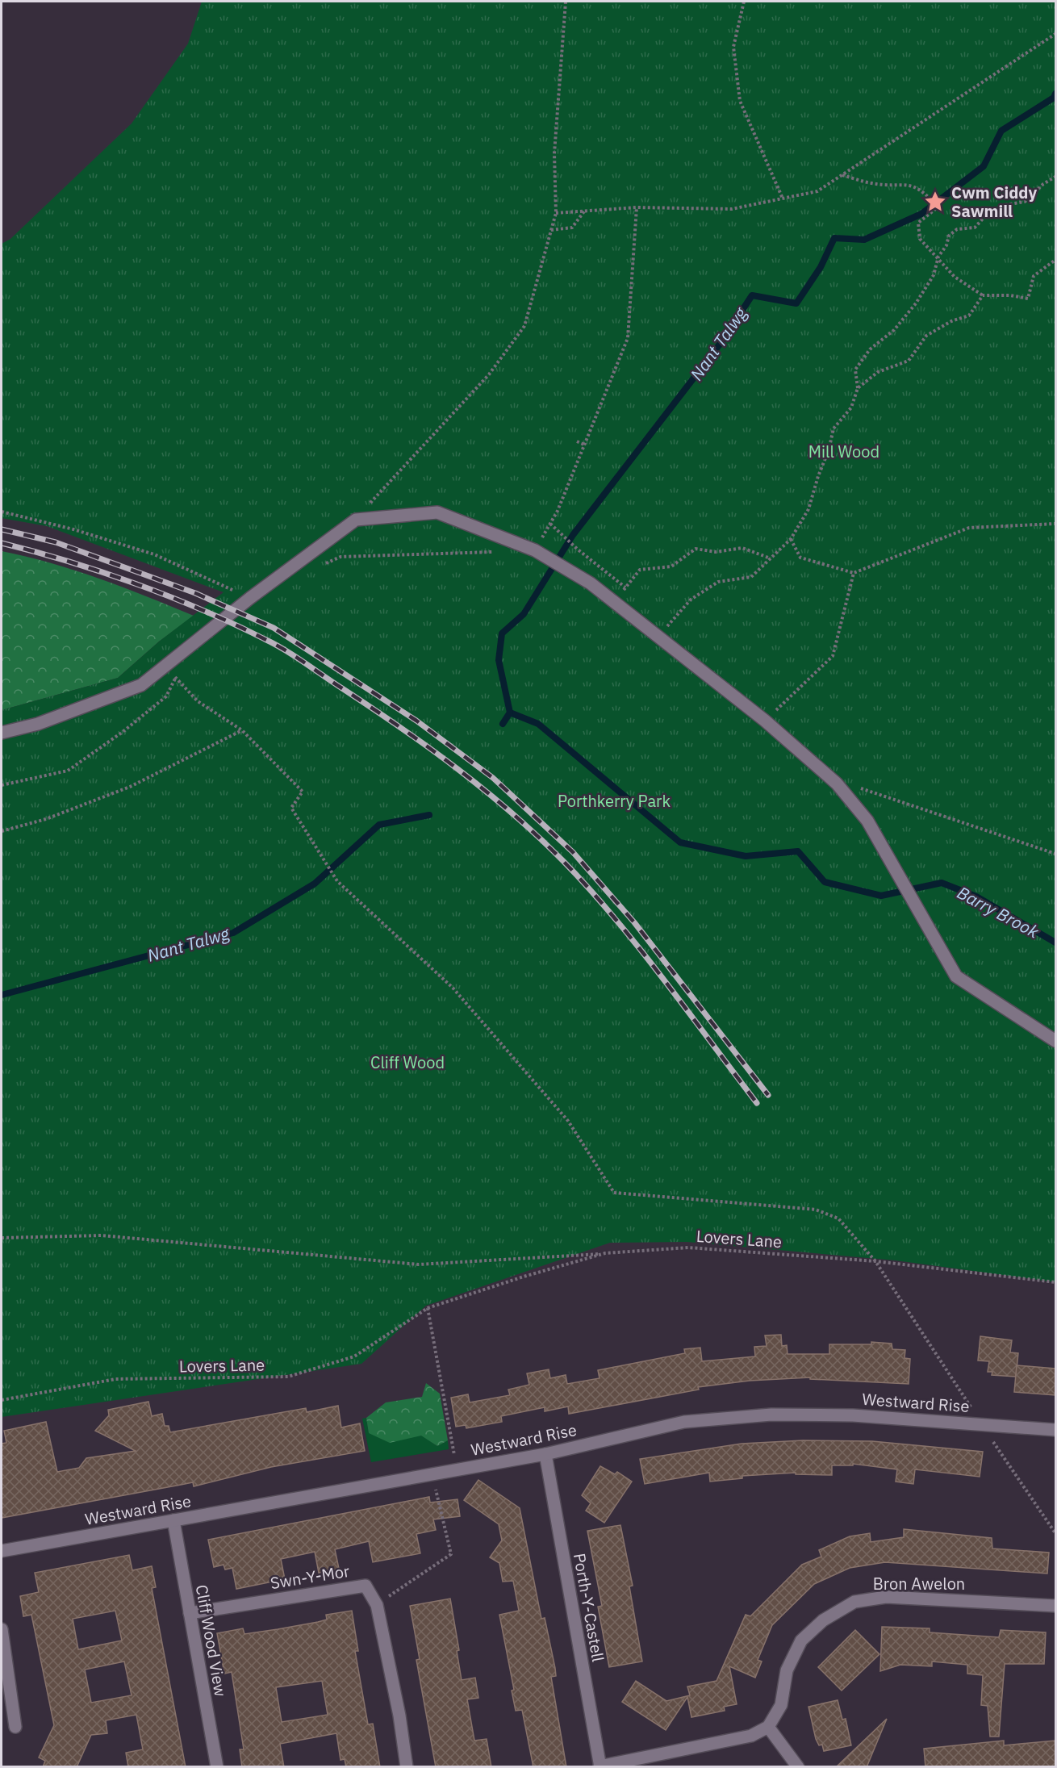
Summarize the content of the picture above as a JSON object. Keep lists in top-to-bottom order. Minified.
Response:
{"streets":{"street":["Westward Rise","Swn-Y-Mor","Bron Awelon","Porth-Y-Castell","Cliff Wood View"],"path":["Lovers Lane"]},"crossings":[["Westward Rise","Porth-Y-Castell"],["Westward Rise","Cliff Wood View"],["Swn-Y-Mor","Cliff Wood View"]],"water":["Nant Talwg","Barry Brook"],"parks":["Mill Wood","Porthkerry Park","Cliff Wood"],"places":{"place":["Cwm Ciddy Sawmill"]}}
